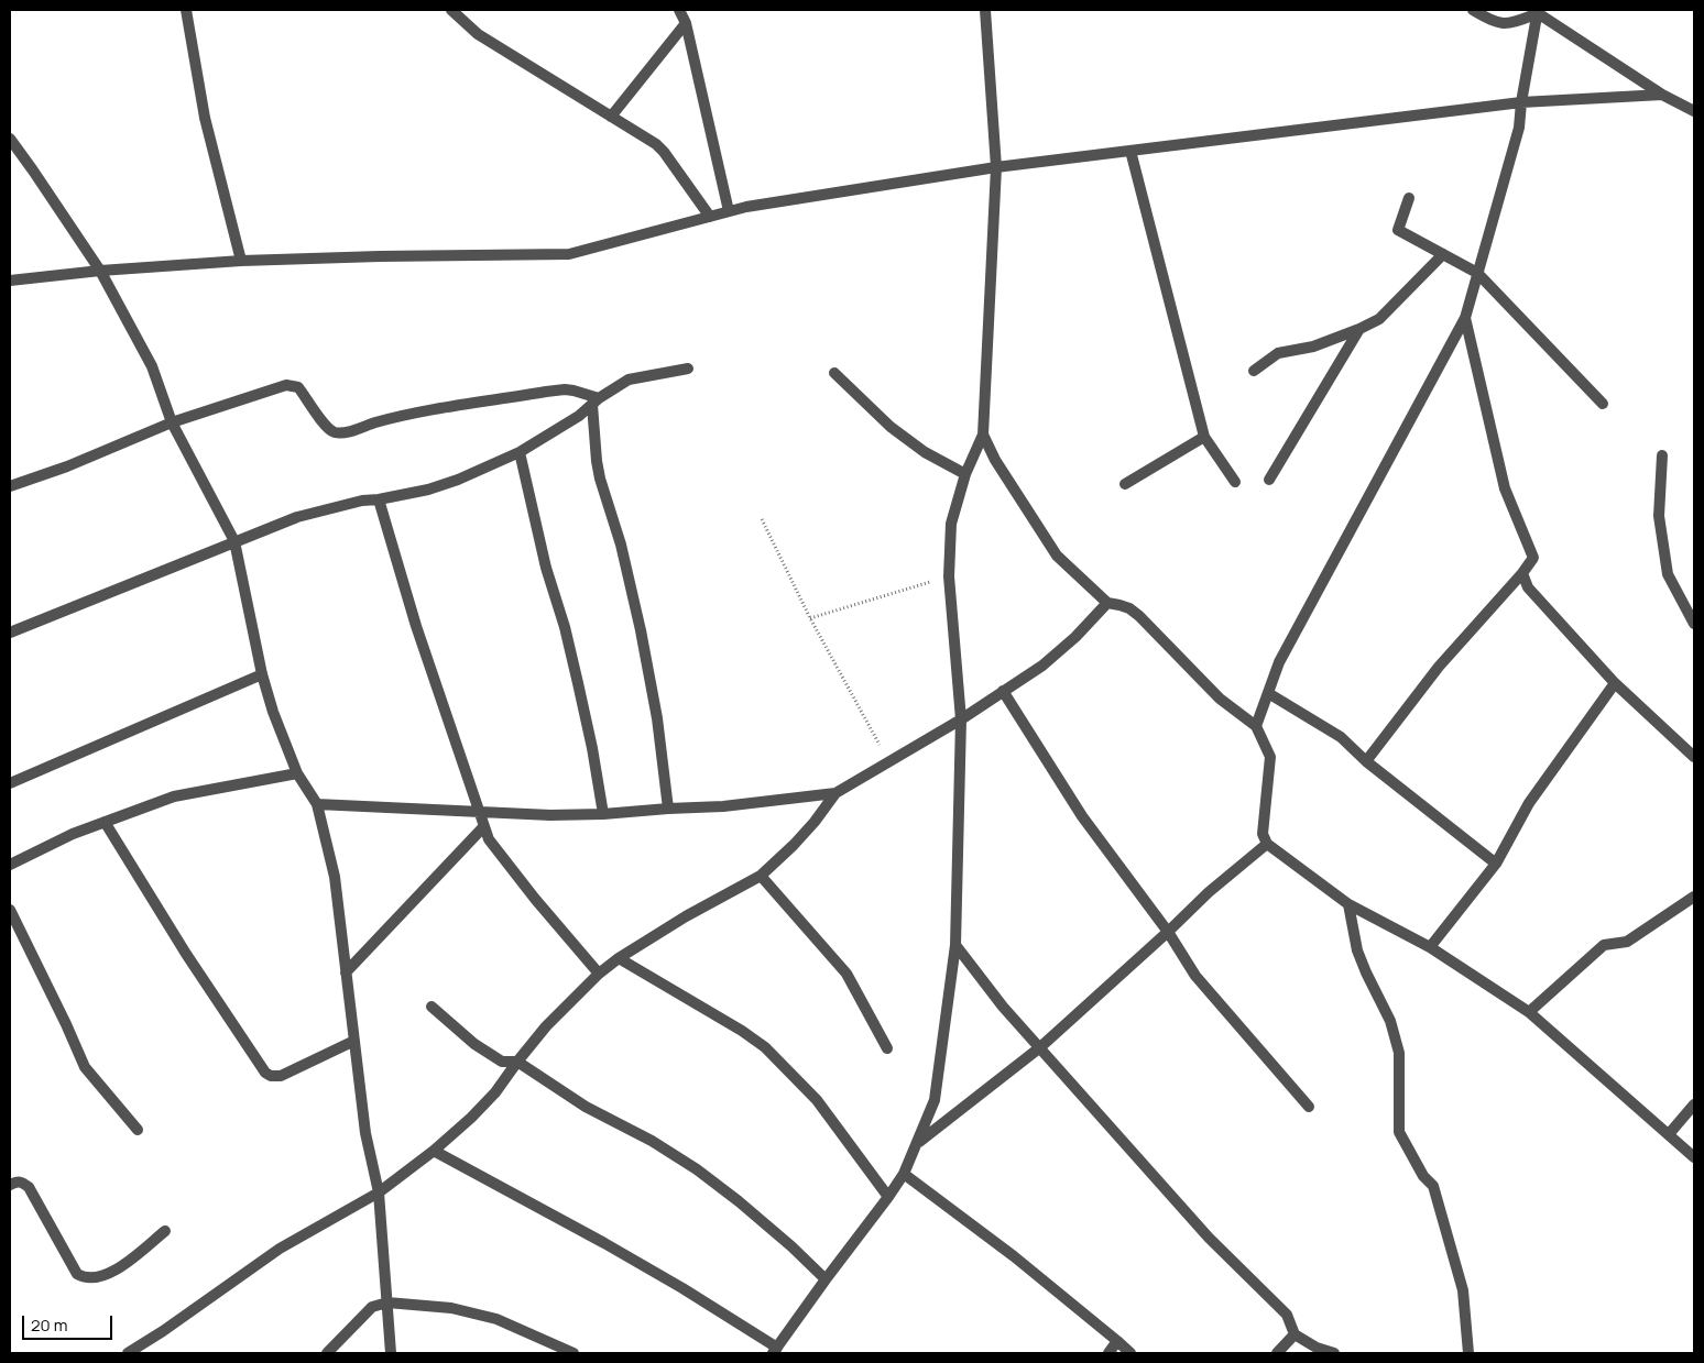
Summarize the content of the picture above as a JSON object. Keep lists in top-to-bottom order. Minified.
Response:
{"scale_bar":"20 m"}
